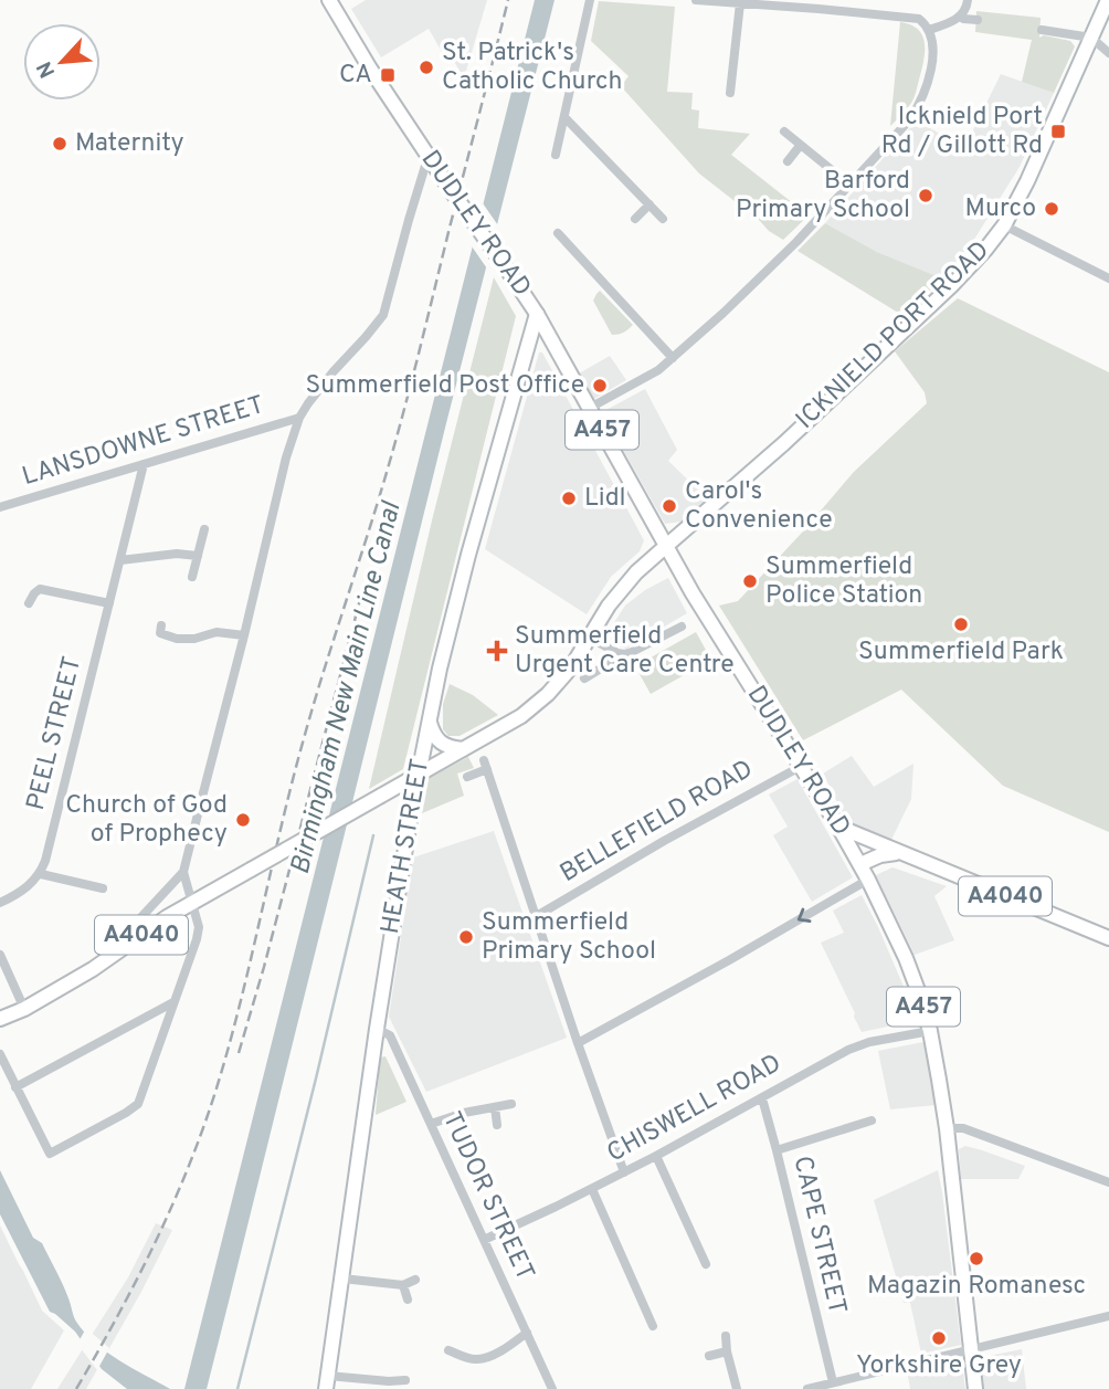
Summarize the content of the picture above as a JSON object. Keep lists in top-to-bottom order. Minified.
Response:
{"streets":{"main road":["DUDLEY ROAD","ICKNIELD PORT ROAD","A457","HEATH STREET","A4040"],"street":["LANSDOWNE STREET","PEEL STREET","BELLEFIELD ROAD","CHISWELL ROAD","TUDOR STREET","CAPE STREET"]},"crossings":[["DUDLEY ROAD","ICKNIELD PORT ROAD"],["DUDLEY ROAD","BELLEFIELD ROAD"],["DUDLEY ROAD","HEATH STREET"],["DUDLEY ROAD","A4040"],["DUDLEY ROAD","CHISWELL ROAD"],["ICKNIELD PORT ROAD","A4040"],["LANSDOWNE STREET","PEEL STREET"],["HEATH STREET","A4040"],["HEATH STREET","TUDOR STREET"],["CHISWELL ROAD","TUDOR STREET"],["CHISWELL ROAD","CAPE STREET"]],"water":["Birmingham New Main Line Canal"],"places":{"other":["St. Patrick's Catholic Church","Maternity","Barford Primary School","Murco","Summerfield Post Office","Lidl","Carol's Convenience","Summerfield Police Station","Summerfield Park","Church of God of Prophecy","Summerfield Primary School","Magazin Romanesc","Yorkshire Grey"],"transit":["CA","Icknield Port Rd / Gillott Rd"],"health":["Summerfield Urgent Care Centre"]},"north":"bottom left"}
